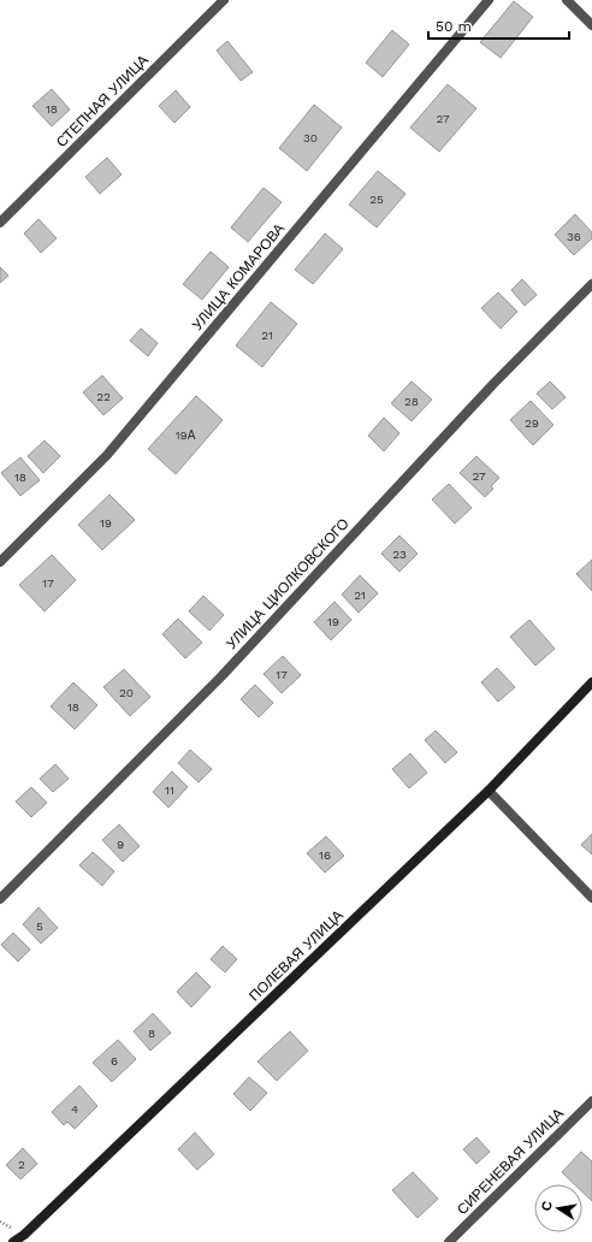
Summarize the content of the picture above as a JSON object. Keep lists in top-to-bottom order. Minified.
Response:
{"streets":{"street":["СТЕПНАЯ УЛИЦА","УЛИЦА КОМАРОВА","УЛИЦА ЦИОЛКОВСКОГО","ПОЛЕВАЯ УЛИЦА","СИРЕНЕВАЯ УЛИЦА"]},"house_numbers":["18","27","30","25","36","21","22","28","29","19А","27","18","19","23","17","21","19","17","20","18","11","9","16","5","8","6","4","2"],"scale_bar":"50 m","north":"left"}
